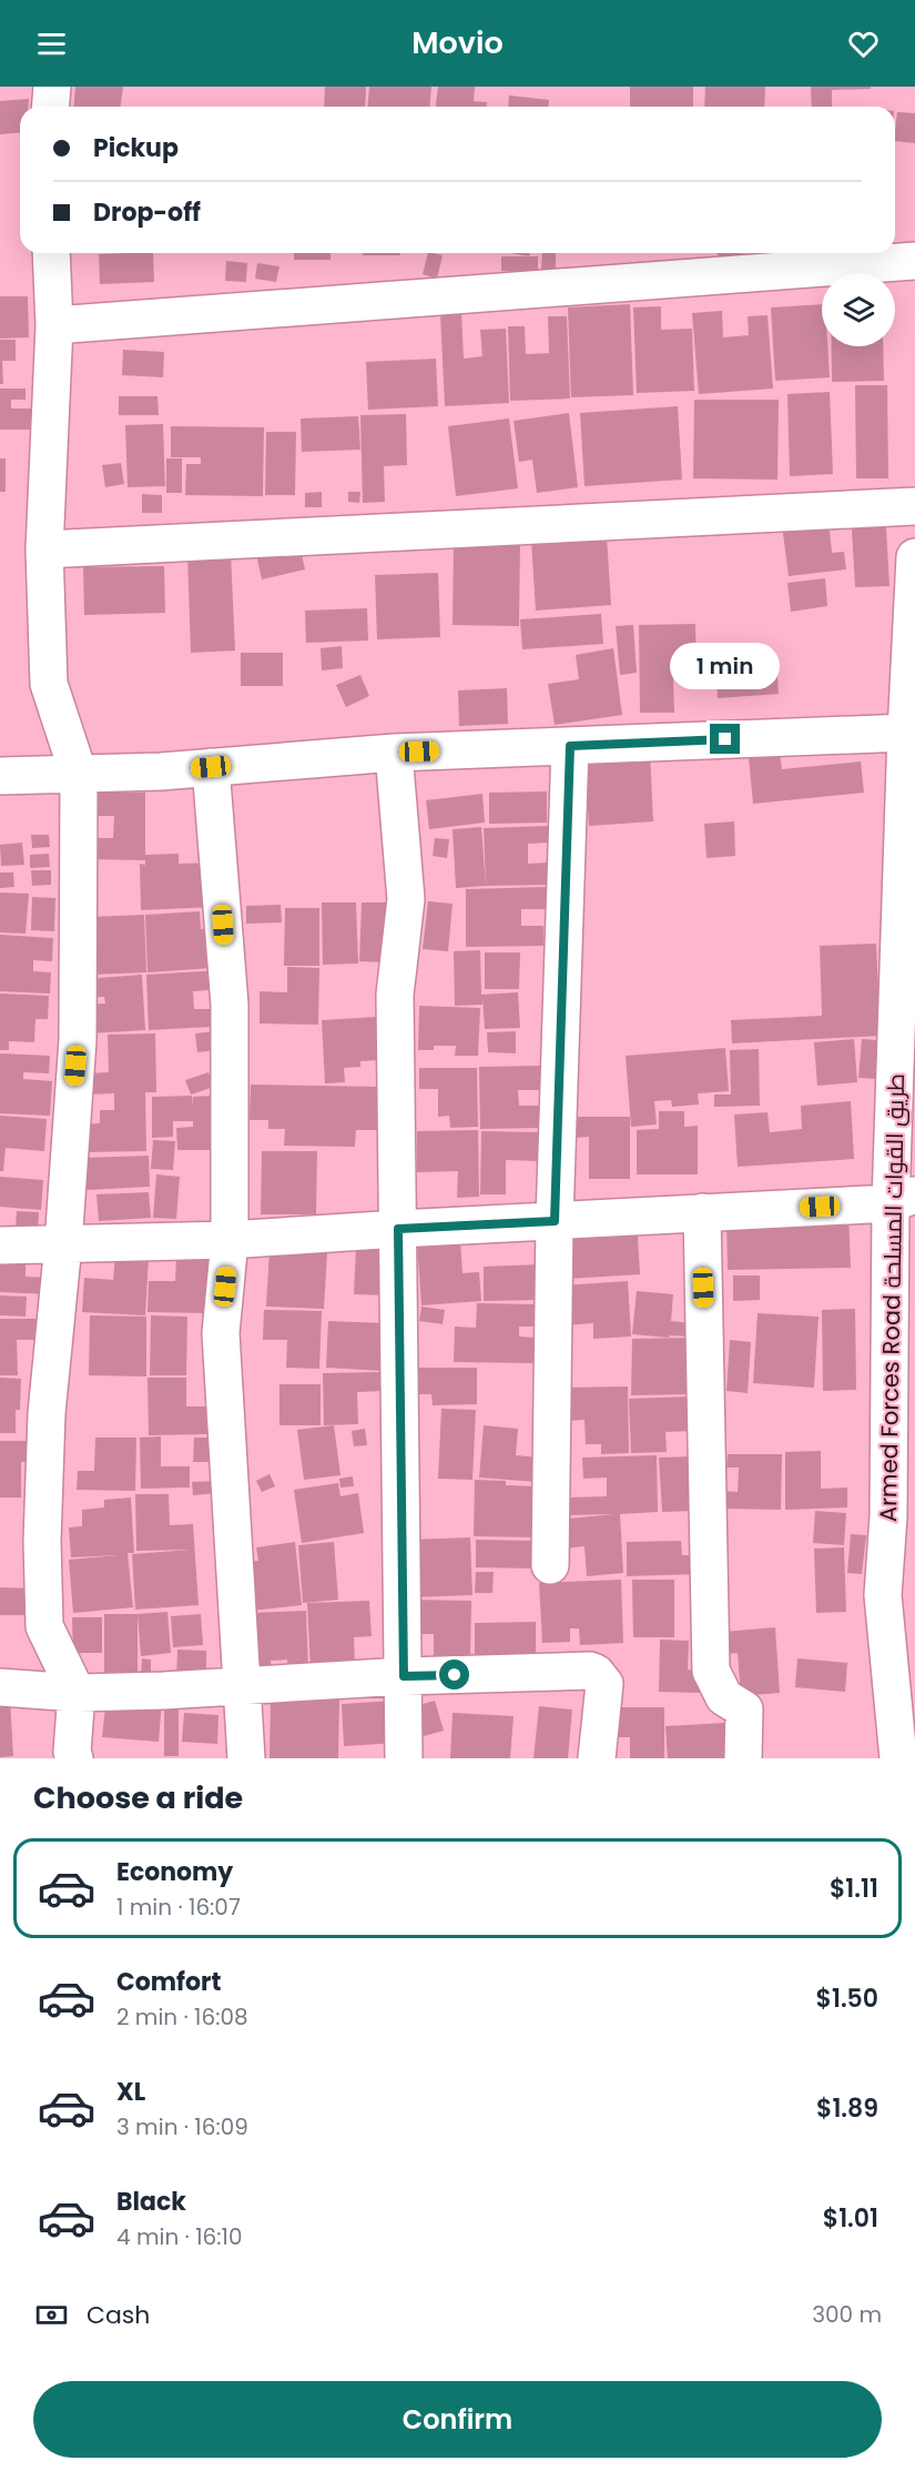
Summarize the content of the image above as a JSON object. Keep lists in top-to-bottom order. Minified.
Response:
{"streets":{"street":["Armed Forces Road طريق القوات المسلحة"]},"page":{"header":"Movio","banner":["Pickup","Drop-off"],"bubble":"1 min","heading":"Choose a ride","list":[{"name":"Economy","note":"1 min · 16:07","value":"$1.11"},{"name":"Comfort","note":"2 min · 16:08","value":"$1.50"},{"name":"XL","note":"3 min · 16:09","value":"$1.89"},{"name":"Black","note":"4 min · 16:10","value":"$1.01"}],"pay":["Cash","300 m"],"buttons":"Confirm"}}
